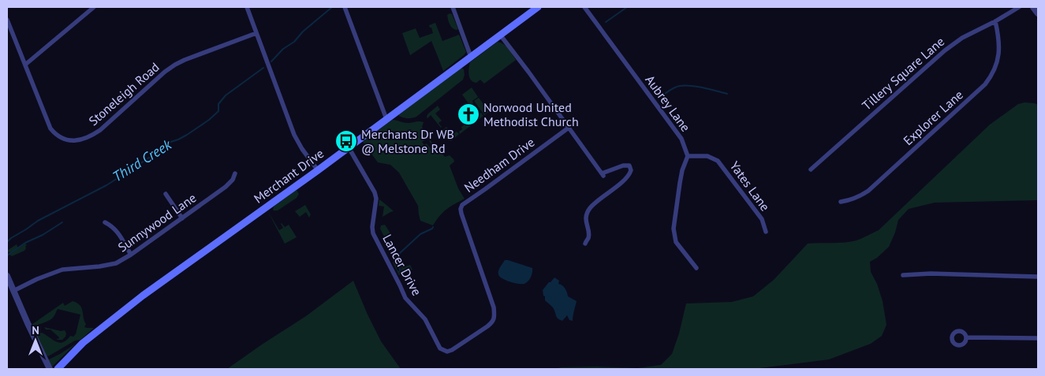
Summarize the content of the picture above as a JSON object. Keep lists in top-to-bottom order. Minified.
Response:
{"streets":{"main road":["Merchant Drive"],"street":["Tillery Square Lane","Stoneleigh Road","Aubrey Lane","Explorer Lane","Needham Drive","Yates Lane","Sunnywood Lane","Lancer Drive"]},"crossings":[["Tillery Square Lane","Explorer Lane"],["Aubrey Lane","Yates Lane"],["Needham Drive","Lancer Drive"],["Merchant Drive","Lancer Drive"]],"water":["Third Creek"],"places":{"church":["Norwood United Methodist Church"],"bus stop":["Merchants Dr WB @ Melstone Rd"]},"north":"top"}
